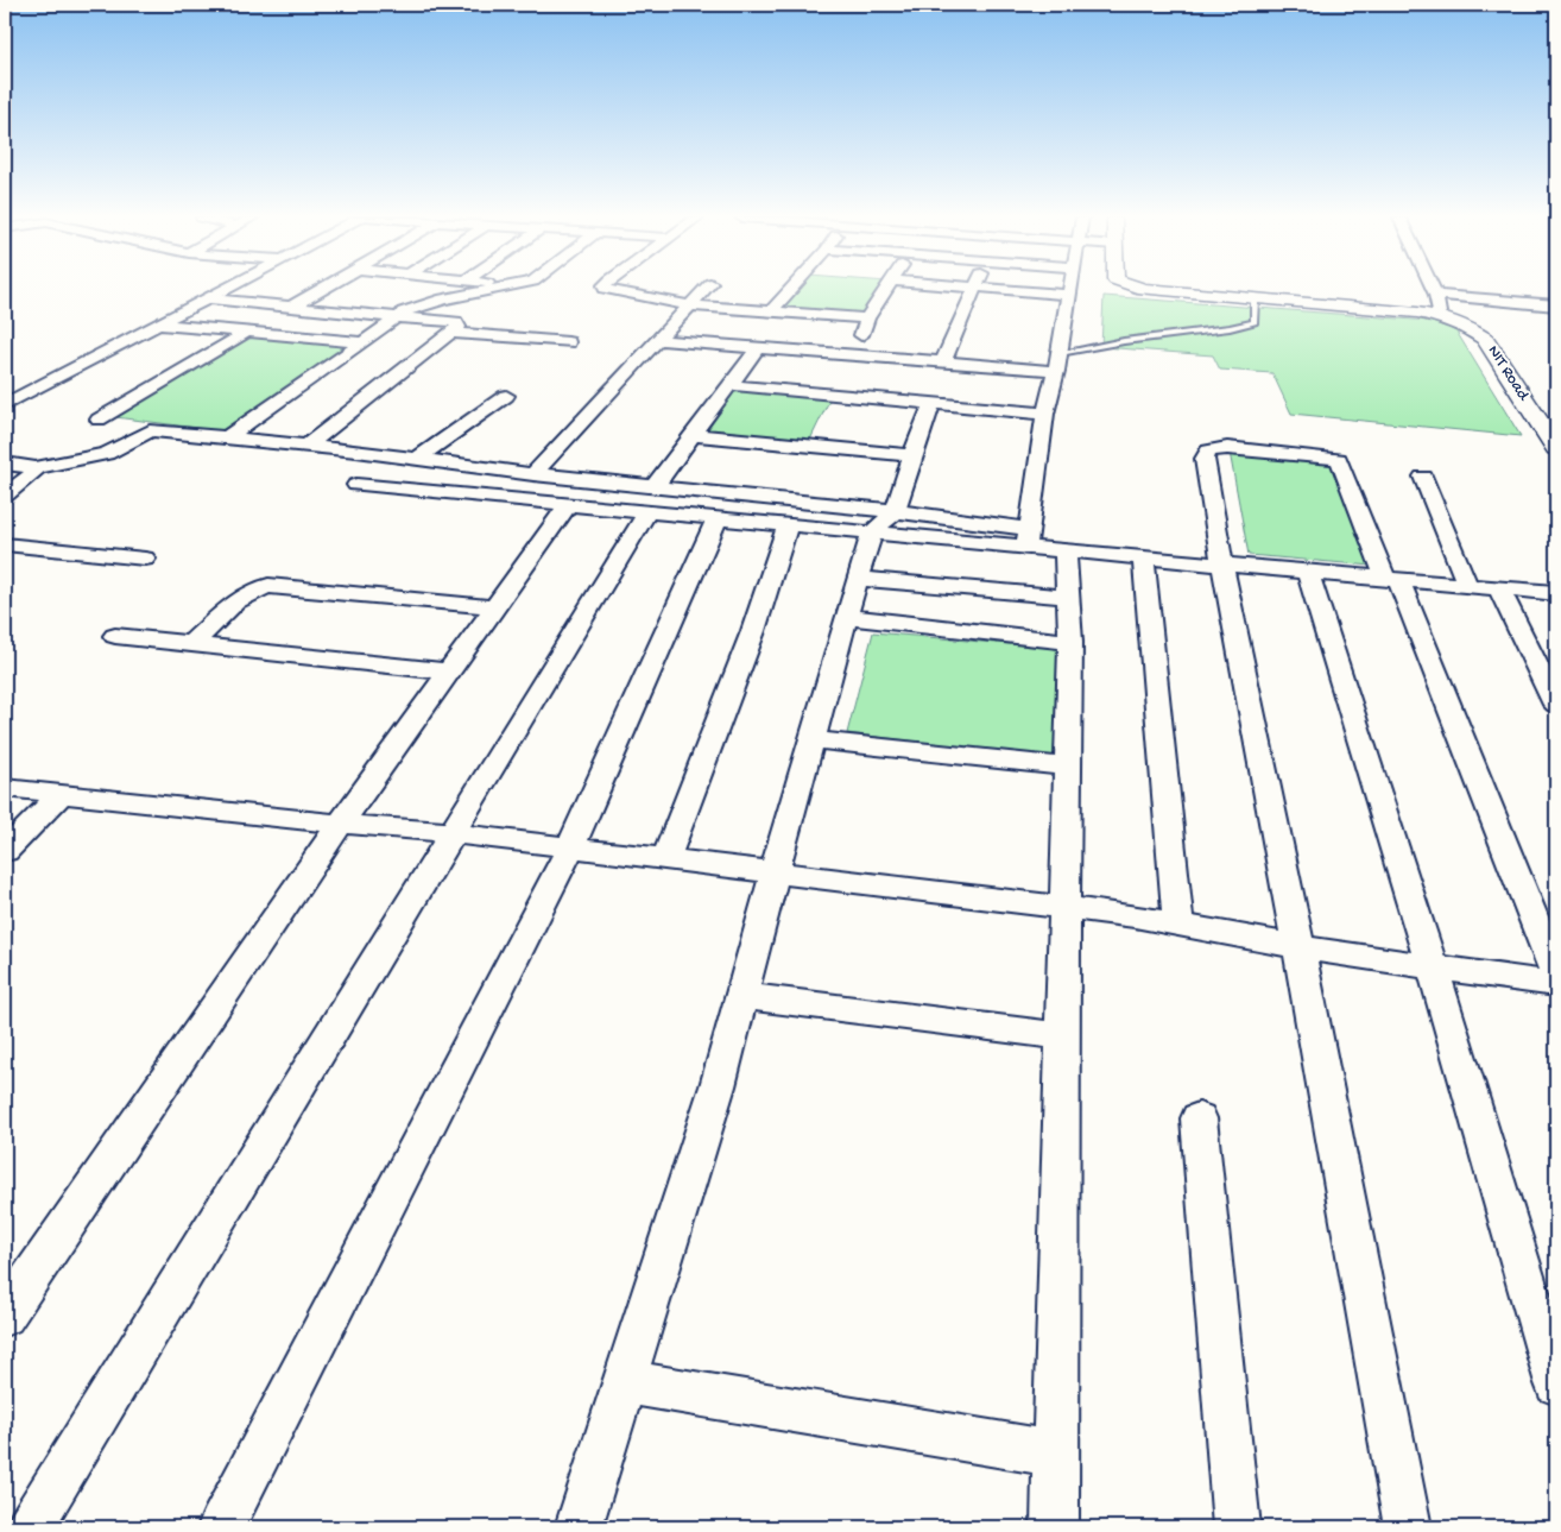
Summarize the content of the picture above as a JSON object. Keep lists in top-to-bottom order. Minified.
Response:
{"streets":{"main road":["NIT Road"]}}
